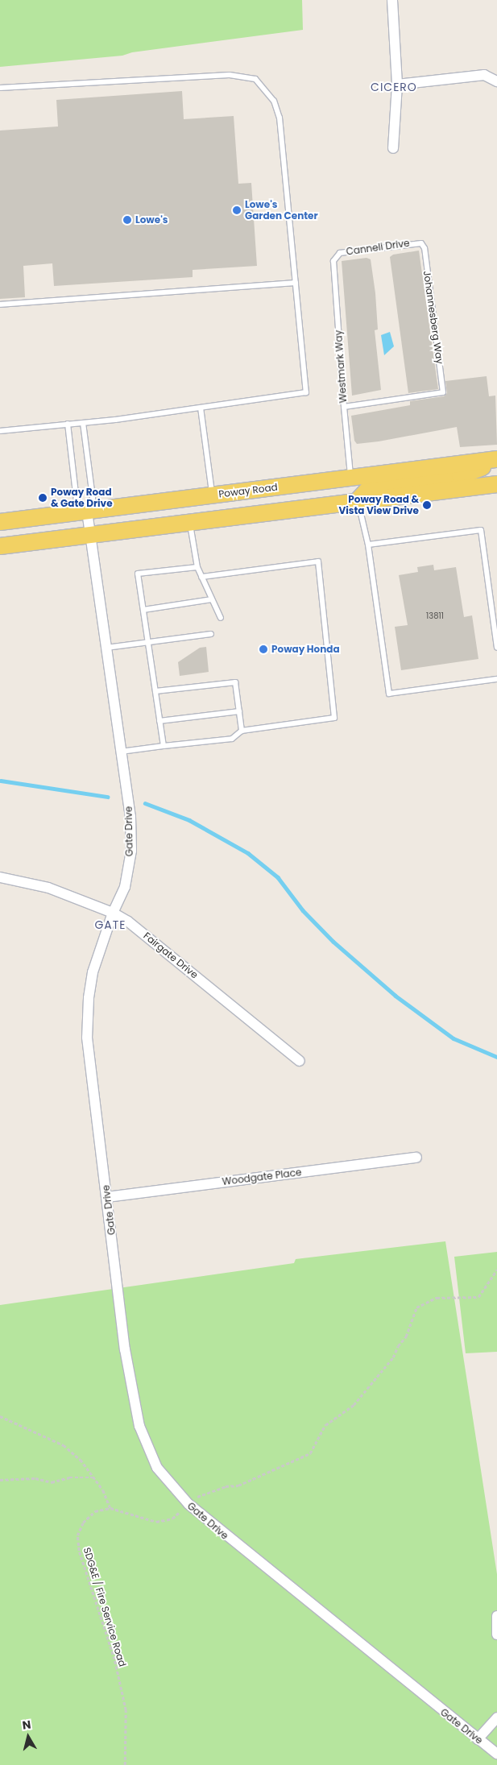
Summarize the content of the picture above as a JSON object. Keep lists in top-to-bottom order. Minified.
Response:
{"streets":{"main road":["Poway Road"],"street":["Gate Drive","Fairgate Drive","Woodgate Place"],"lane":["Canneli Drive","Johannesberg Way","Westmark Way"],"path":["SDG&E / Fire Service Road"]},"crossings":[["Canneli Drive","Johannesberg Way"],["Canneli Drive","Westmark Way"],["Johannesberg Way","Westmark Way"],["Westmark Way","Poway Road"],["Poway Road","Gate Drive"],["Gate Drive","Fairgate Drive"],["Gate Drive","Woodgate Place"]],"districts":["CICERO","GATE"],"places":["Lowe's Garden Center","Lowe's","Poway Road & Gate Drive","Poway Road & Vista View Drive","Poway Honda"],"house_numbers":["13811"],"north":"top"}
